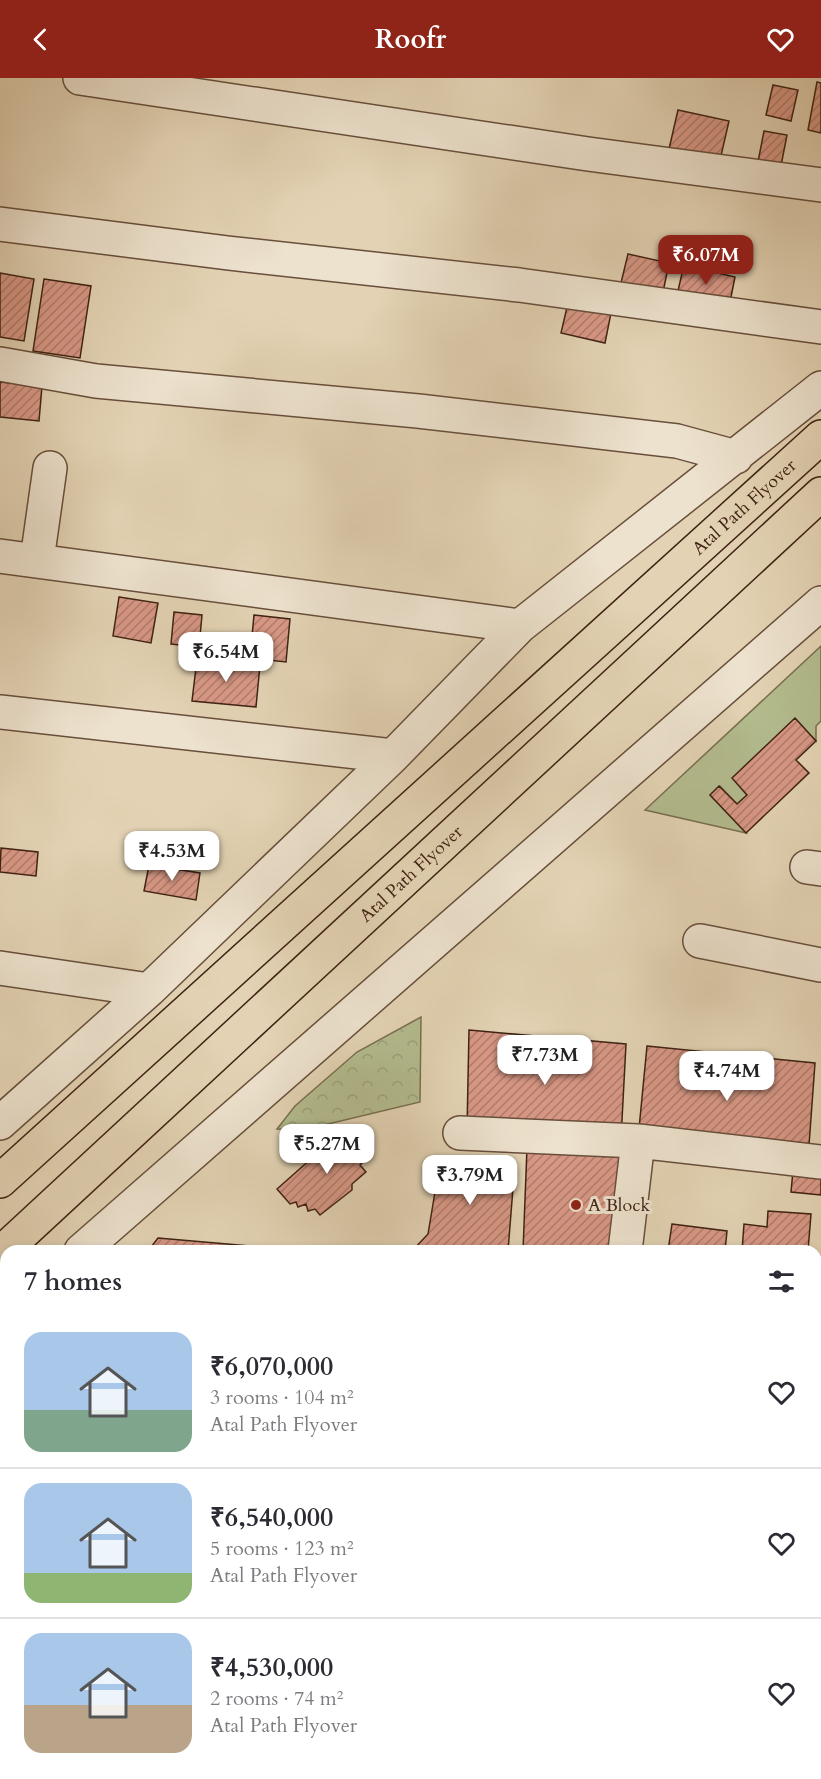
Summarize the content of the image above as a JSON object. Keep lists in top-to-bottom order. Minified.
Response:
{"streets":{"main road":["Atal Path Flyover"]},"places":["A Block"],"page":{"header":"Roofr","price":["₹6.07M","₹6.54M","₹4.53M","₹7.73M","₹4.74M","₹5.27M","₹3.79M"],"heading":"7 homes","list":[{"name":"₹6,070,000","note":"3 rooms · 104 m² · Atal Path Flyover"},{"name":"₹6,540,000","note":"5 rooms · 123 m² · Atal Path Flyover"},{"name":"₹4,530,000","note":"2 rooms · 74 m² · Atal Path Flyover"}]}}
